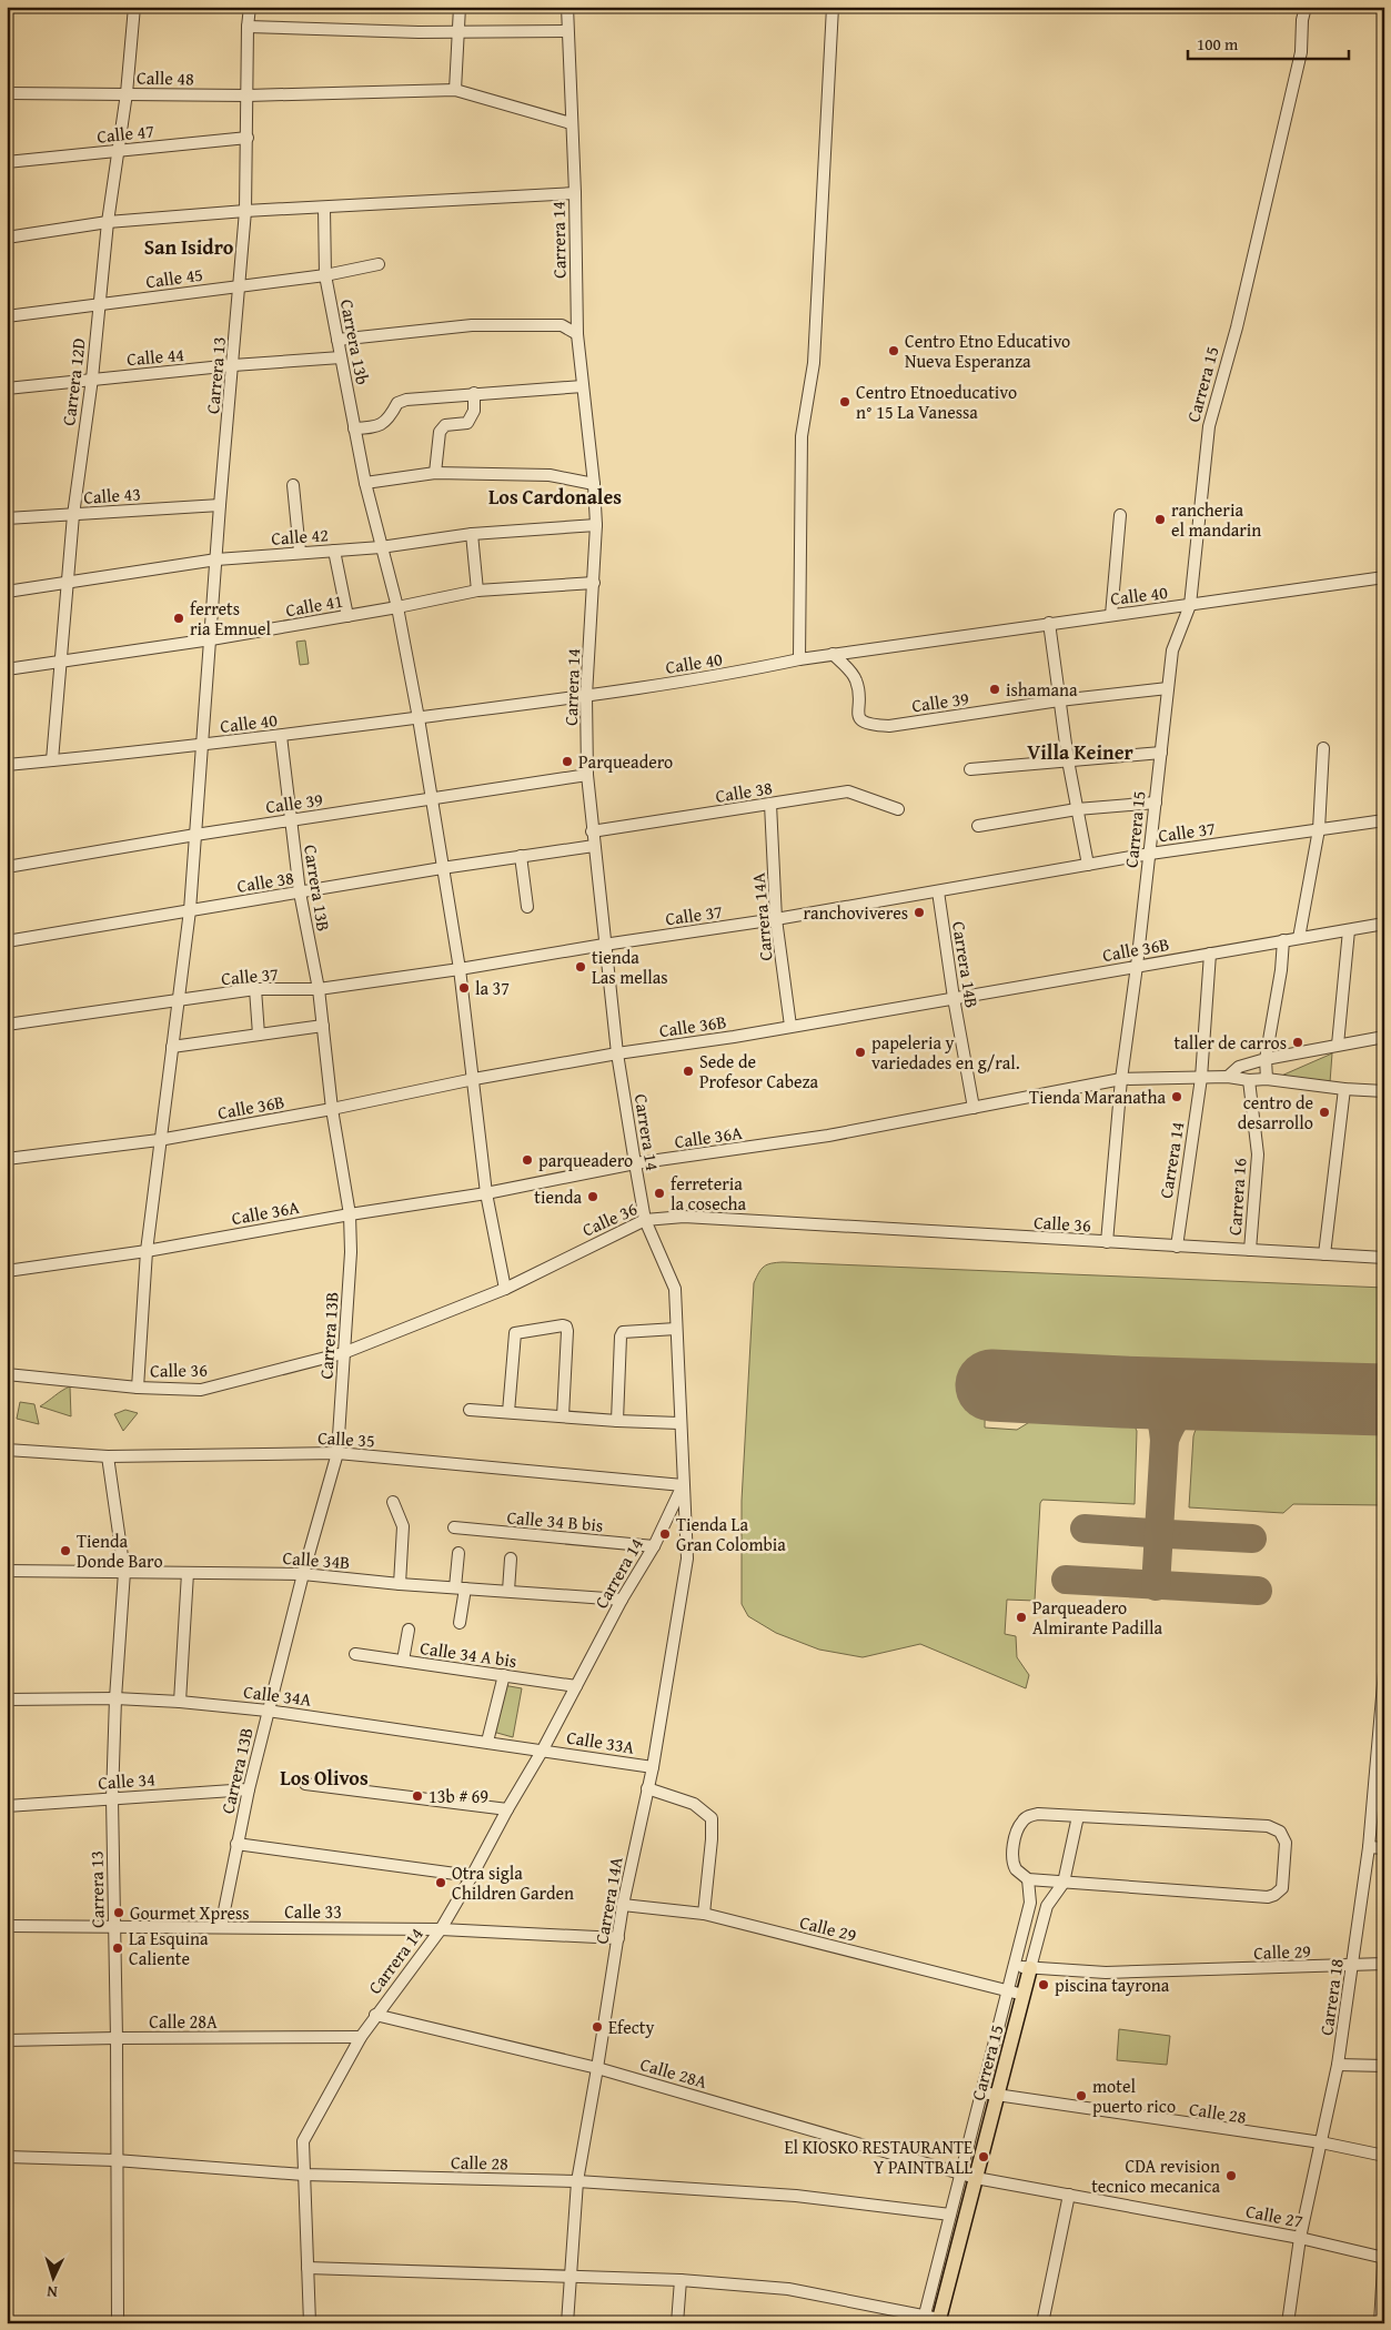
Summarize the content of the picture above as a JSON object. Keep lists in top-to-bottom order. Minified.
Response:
{"streets":{"main road":["Carrera 15"],"street":["Calle 48","Calle 47","Carrera 14","Calle 45","Carrera 13b","Calle 44","Carrera 13","Carrera 12D","Calle 43","Calle 42","Calle 40","Calle 41","Calle 39","Calle 38","Calle 37","Carrera 13B","Carrera 14A","Calle 36B","Carrera 14B","Calle 36A","Carrera 16","Calle 36","Calle 35","Calle 34 B bis","Calle 34B","Calle 34 A bis","Calle 34A","Calle 33A","Calle 34","Calle 33","Calle 29","Carrera 18","Calle 28A","Calle 28","Calle 27"]},"crossings":[["Calle 48","Carrera 14"],["Calle 48","Carrera 13"],["Calle 48","Carrera 12D"],["Calle 47","Carrera 13"],["Calle 47","Carrera 12D"],["Carrera 14","Calle 42"],["Carrera 14","Calle 40"],["Carrera 14","Calle 41"],["Carrera 14","Calle 39"],["Carrera 14","Calle 38"],["Carrera 14","Calle 37"],["Carrera 14","Carrera 14A"],["Carrera 14","Calle 36B"],["Carrera 14","Calle 36A"],["Carrera 14","Calle 36"],["Carrera 14","Calle 35"],["Carrera 14","Calle 34 B bis"],["Carrera 14","Calle 34B"],["Carrera 14","Calle 34 A bis"],["Carrera 14","Calle 34A"],["Carrera 14","Calle 33A"],["Carrera 14","Calle 33"],["Carrera 14","Calle 28A"],["Carrera 14","Calle 28"],["Calle 45","Carrera 13b"],["Calle 45","Carrera 13"],["Calle 45","Carrera 12D"],["Carrera 13b","Calle 44"],["Calle 44","Carrera 13"],["Calle 44","Carrera 12D"],["Carrera 13","Calle 43"],["Carrera 13","Calle 42"],["Carrera 13","Calle 40"],["Carrera 13","Calle 41"],["Carrera 13","Calle 39"],["Carrera 13","Calle 38"],["Carrera 13","Calle 37"],["Carrera 13","Calle 36B"],["Carrera 13","Calle 36A"],["Carrera 13","Calle 36"],["Carrera 13","Calle 35"],["Carrera 13","Calle 34B"],["Carrera 13","Calle 34A"],["Carrera 13","Calle 34"],["Carrera 13","Calle 33"],["Carrera 13","Calle 28A"],["Carrera 13","Calle 28"],["Carrera 12D","Calle 43"],["Carrera 12D","Calle 42"],["Carrera 12D","Calle 40"],["Carrera 12D","Calle 41"],["Carrera 15","Calle 40"],["Carrera 15","Calle 39"],["Carrera 15","Calle 37"],["Carrera 15","Calle 36B"],["Carrera 15","Calle 36A"],["Carrera 15","Calle 36"],["Carrera 15","Calle 29"],["Carrera 15","Calle 28A"],["Carrera 15","Calle 28"],["Carrera 15","Calle 27"],["Calle 40","Calle 39"],["Calle 40","Carrera 13B"],["Calle 39","Carrera 13B"],["Calle 38","Carrera 13B"],["Calle 38","Carrera 14A"],["Calle 37","Carrera 13B"],["Calle 37","Carrera 14A"],["Calle 37","Carrera 14B"],["Carrera 13B","Calle 36B"],["Carrera 13B","Calle 36A"],["Carrera 13B","Calle 36"],["Carrera 13B","Calle 35"],["Carrera 13B","Calle 34B"],["Carrera 13B","Calle 34A"],["Carrera 13B","Calle 34"],["Carrera 13B","Calle 33"],["Carrera 14A","Calle 36B"],["Carrera 14A","Calle 35"],["Carrera 14A","Calle 33A"],["Carrera 14A","Calle 33"],["Carrera 14A","Calle 29"],["Carrera 14A","Calle 28A"],["Carrera 14A","Calle 28"],["Calle 36B","Carrera 14B"],["Carrera 14B","Calle 36A"],["Calle 36A","Carrera 16"],["Carrera 16","Calle 36"],["Calle 34A","Calle 33A"],["Calle 29","Carrera 18"],["Carrera 18","Calle 28"],["Carrera 18","Calle 27"],["Calle 28A","Calle 27"]],"districts":["San Isidro","Los Cardonales","Villa Keiner","Los Olivos"],"places":["Centro Etno Educativo Nueva Esperanza","Centro Etnoeducativo n° 15 La Vanessa","rancheria el mandarin","ferrets ria Emnuel","ishamana","Parqueadero","ranchoviveres","tienda Las mellas","la 37","taller de carros","papeleria y variedades en g/ral.","Sede de Profesor Cabeza","Tienda Maranatha","centro de desarrollo","parqueadero","ferreteria la cosecha","tienda","Tienda La Gran Colombia","Tienda Donde Baro","Parqueadero Almirante Padilla","13b # 69","Otra sigla Children Garden","Gourmet Xpress","La Esquina Caliente","piscina tayrona","Efecty","motel puerto rico","El KIOSKO RESTAURANTE Y PAINTBALL","CDA revision tecnico mecanica"],"scale_bar":"100 m","north":"bottom"}
